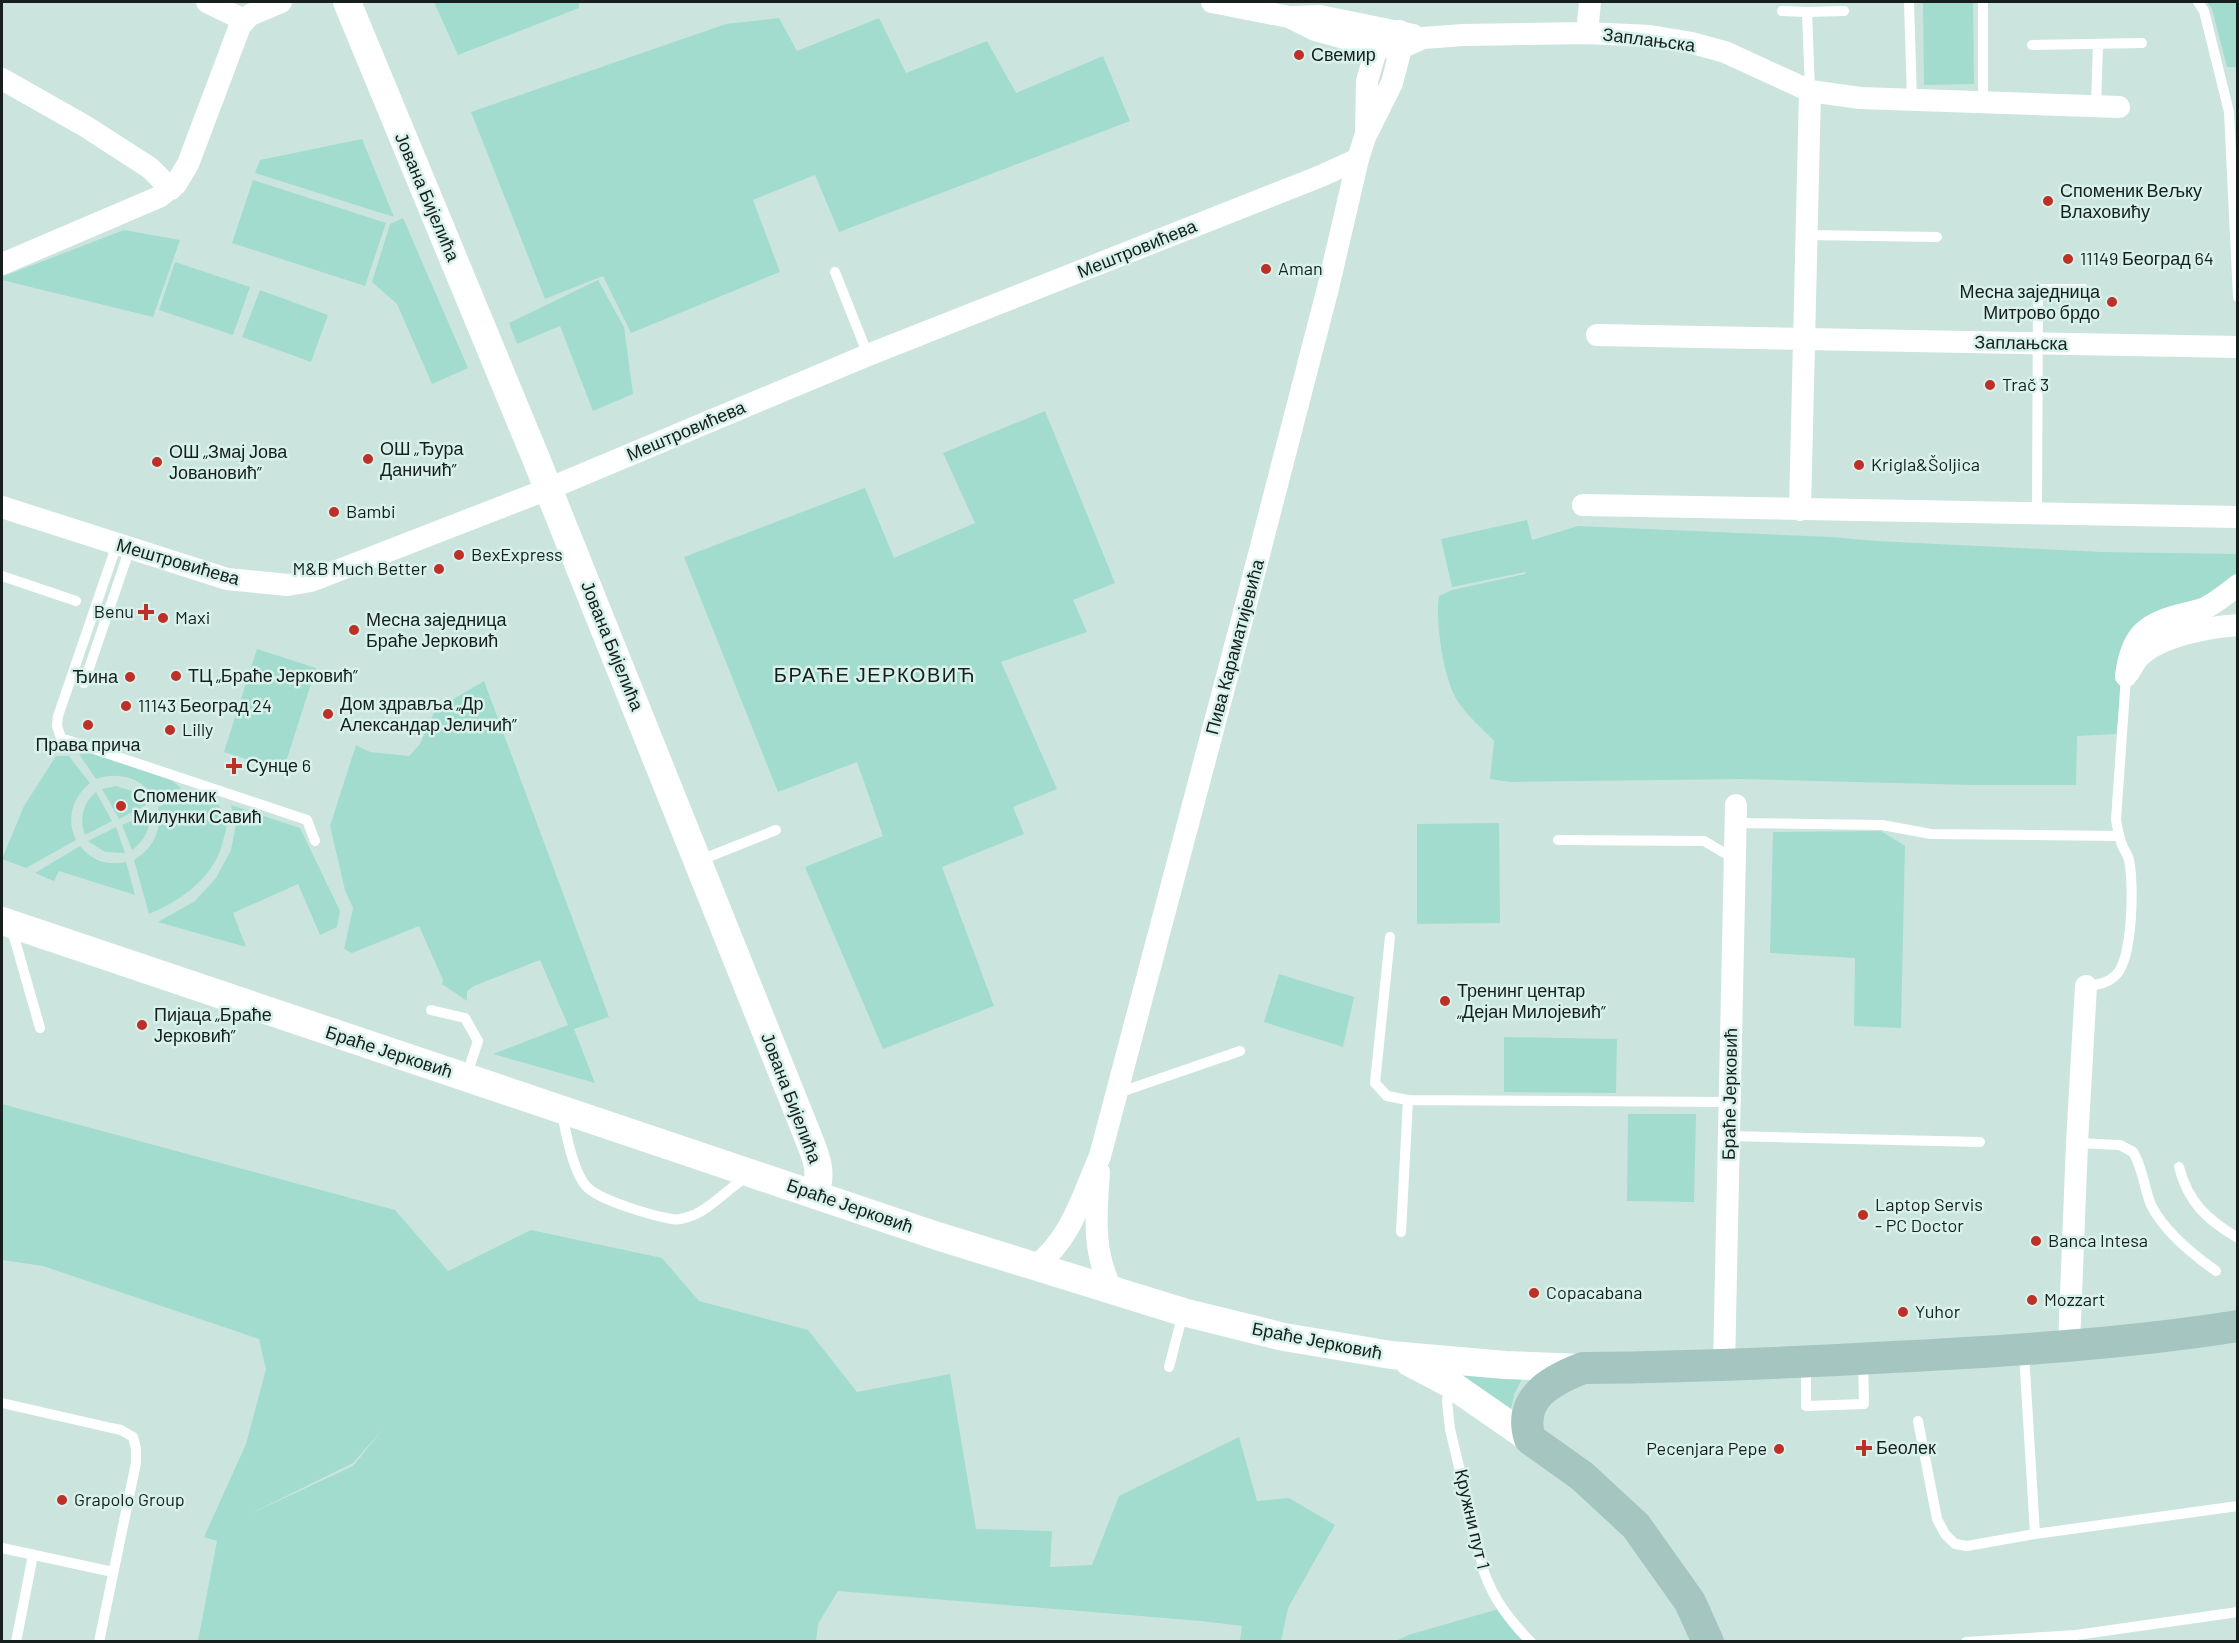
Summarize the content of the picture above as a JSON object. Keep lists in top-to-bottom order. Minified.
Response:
{"streets":{"main road":["Браће Јерковић"],"street":["Заплањска","Јована Бијелића","Мештровићева","Пива Караматијевића"],"lane":["Кружни пут 1"]},"crossings":[["Заплањска","Пива Караматијевића"],["Јована Бијелића","Мештровићева"],["Јована Бијелића","Браће Јерковић"],["Мештровићева","Пива Караматијевића"],["Пива Караматијевића","Браће Јерковић"]],"districts":["БРАЋЕ ЈЕРКОВИЋ"],"places":{"other":["Свемир","Споменик Вељку Влаховићу","11149 Београд 64","Aman","Месна заједница Митрово брдо","Trač 3","ОШ „Ђура Даничић”","ОШ „Змај Јова Јовановић”","Krigla&Šoljica","Bambi","BexExpress","M&B Much Better","Maxi","Месна заједница Браће Јерковић","ТЦ „Браће Јерковић”","Ђина","11143 Београд 24","Дом здравља „Др Александар Јеличић”","Права прича","Lilly","Споменик Милунки Савић","Тренинг центар „Дејан Милојевић”","Пијаца „Браће Јерковић”","Laptop Servis - PC Doctor","Banca Intesa","Copacabana","Mozzart","Yuhor","Pecenjara Pepe","Grapolo Group"],"health":["Benu","Сунце 6","Беолек"]}}
